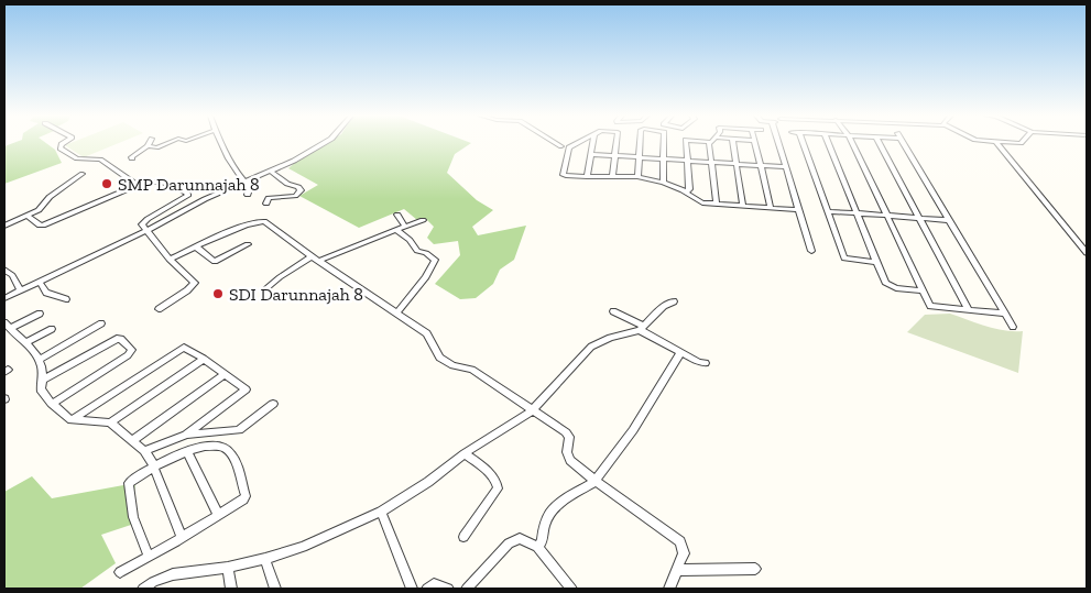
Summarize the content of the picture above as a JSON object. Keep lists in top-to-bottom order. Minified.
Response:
{"places":["SMP Darunnajah 8","SDI Darunnajah 8"]}
